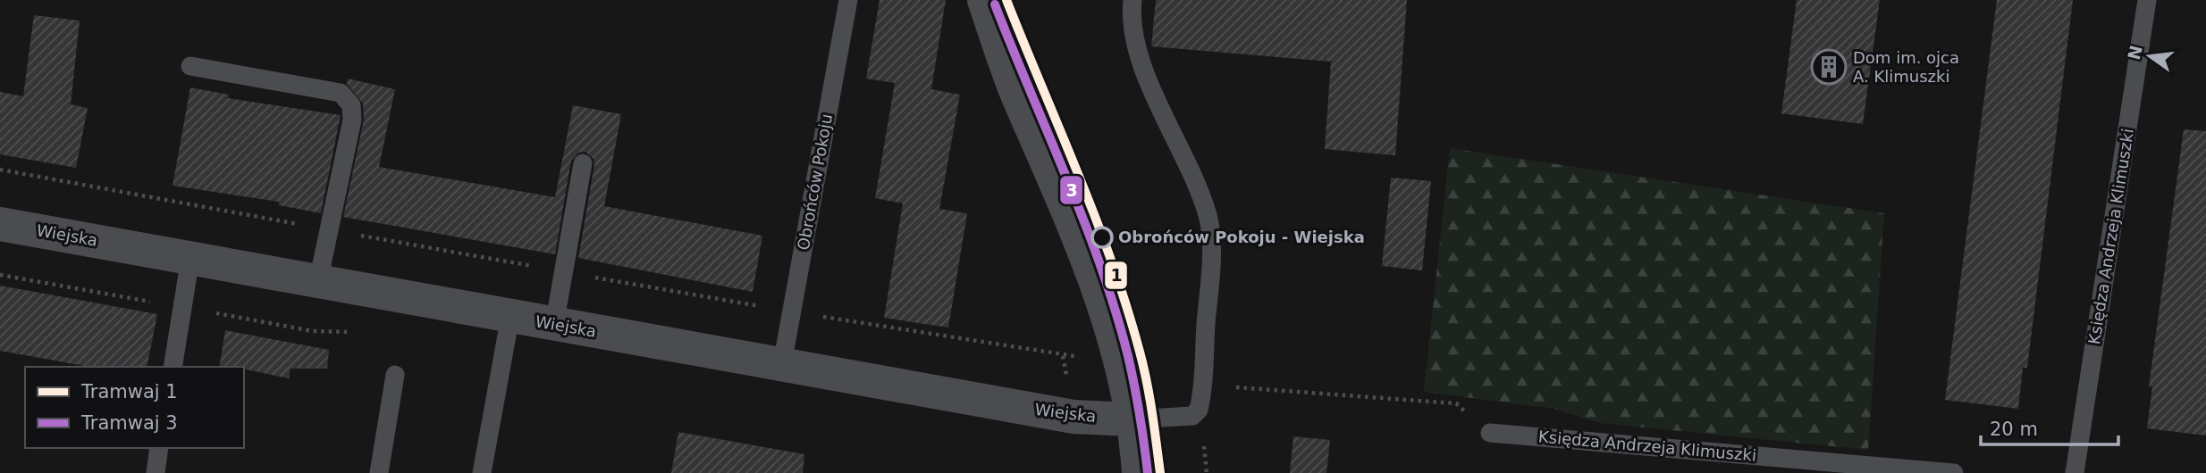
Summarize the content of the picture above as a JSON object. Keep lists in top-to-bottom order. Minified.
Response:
{"streets":{"street":["Wiejska"],"lane":["Obrońców Pokoju","Księdza Andrzeja Klimuszki"]},"crossings":[["Obrońców Pokoju","Wiejska"]],"places":{"building":["Dom im. ojca A. Klimuszki"],"other":["Obrońców Pokoju - Wiejska"]},"lines":["tram line 1","tram line 3"],"legend":["Tramwaj 1","Tramwaj 3"],"scale_bar":"20 m","north":"left"}
